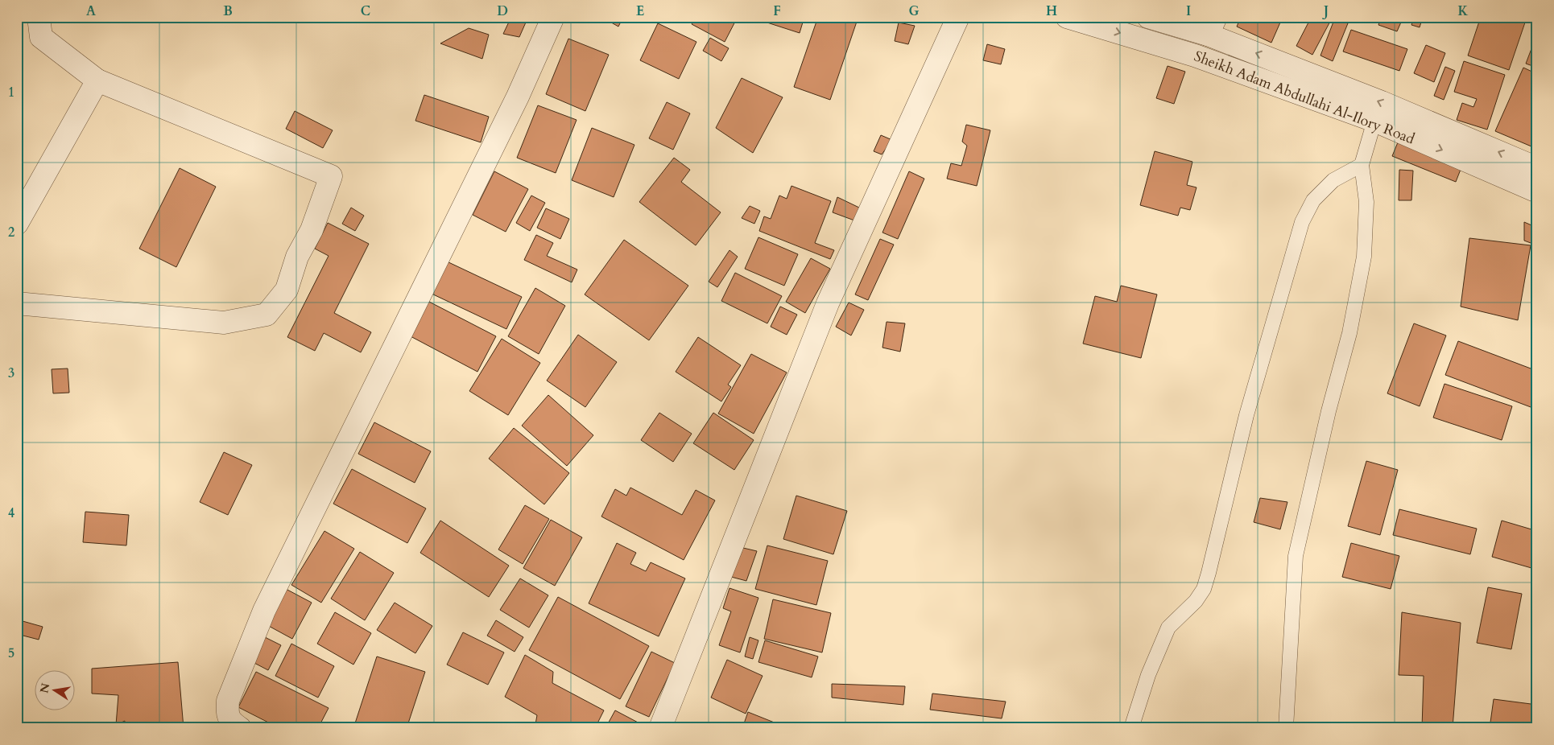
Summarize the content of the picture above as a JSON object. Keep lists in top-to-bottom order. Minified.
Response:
{"streets":{"street":["Sheikh Adam Abdullahi Al-Ilory Road"]},"north":"left","grid":{"columns":["A","B","C","D","E","F","G","H","I","J","K"],"rows":["1","2","3","4","5"]}}
